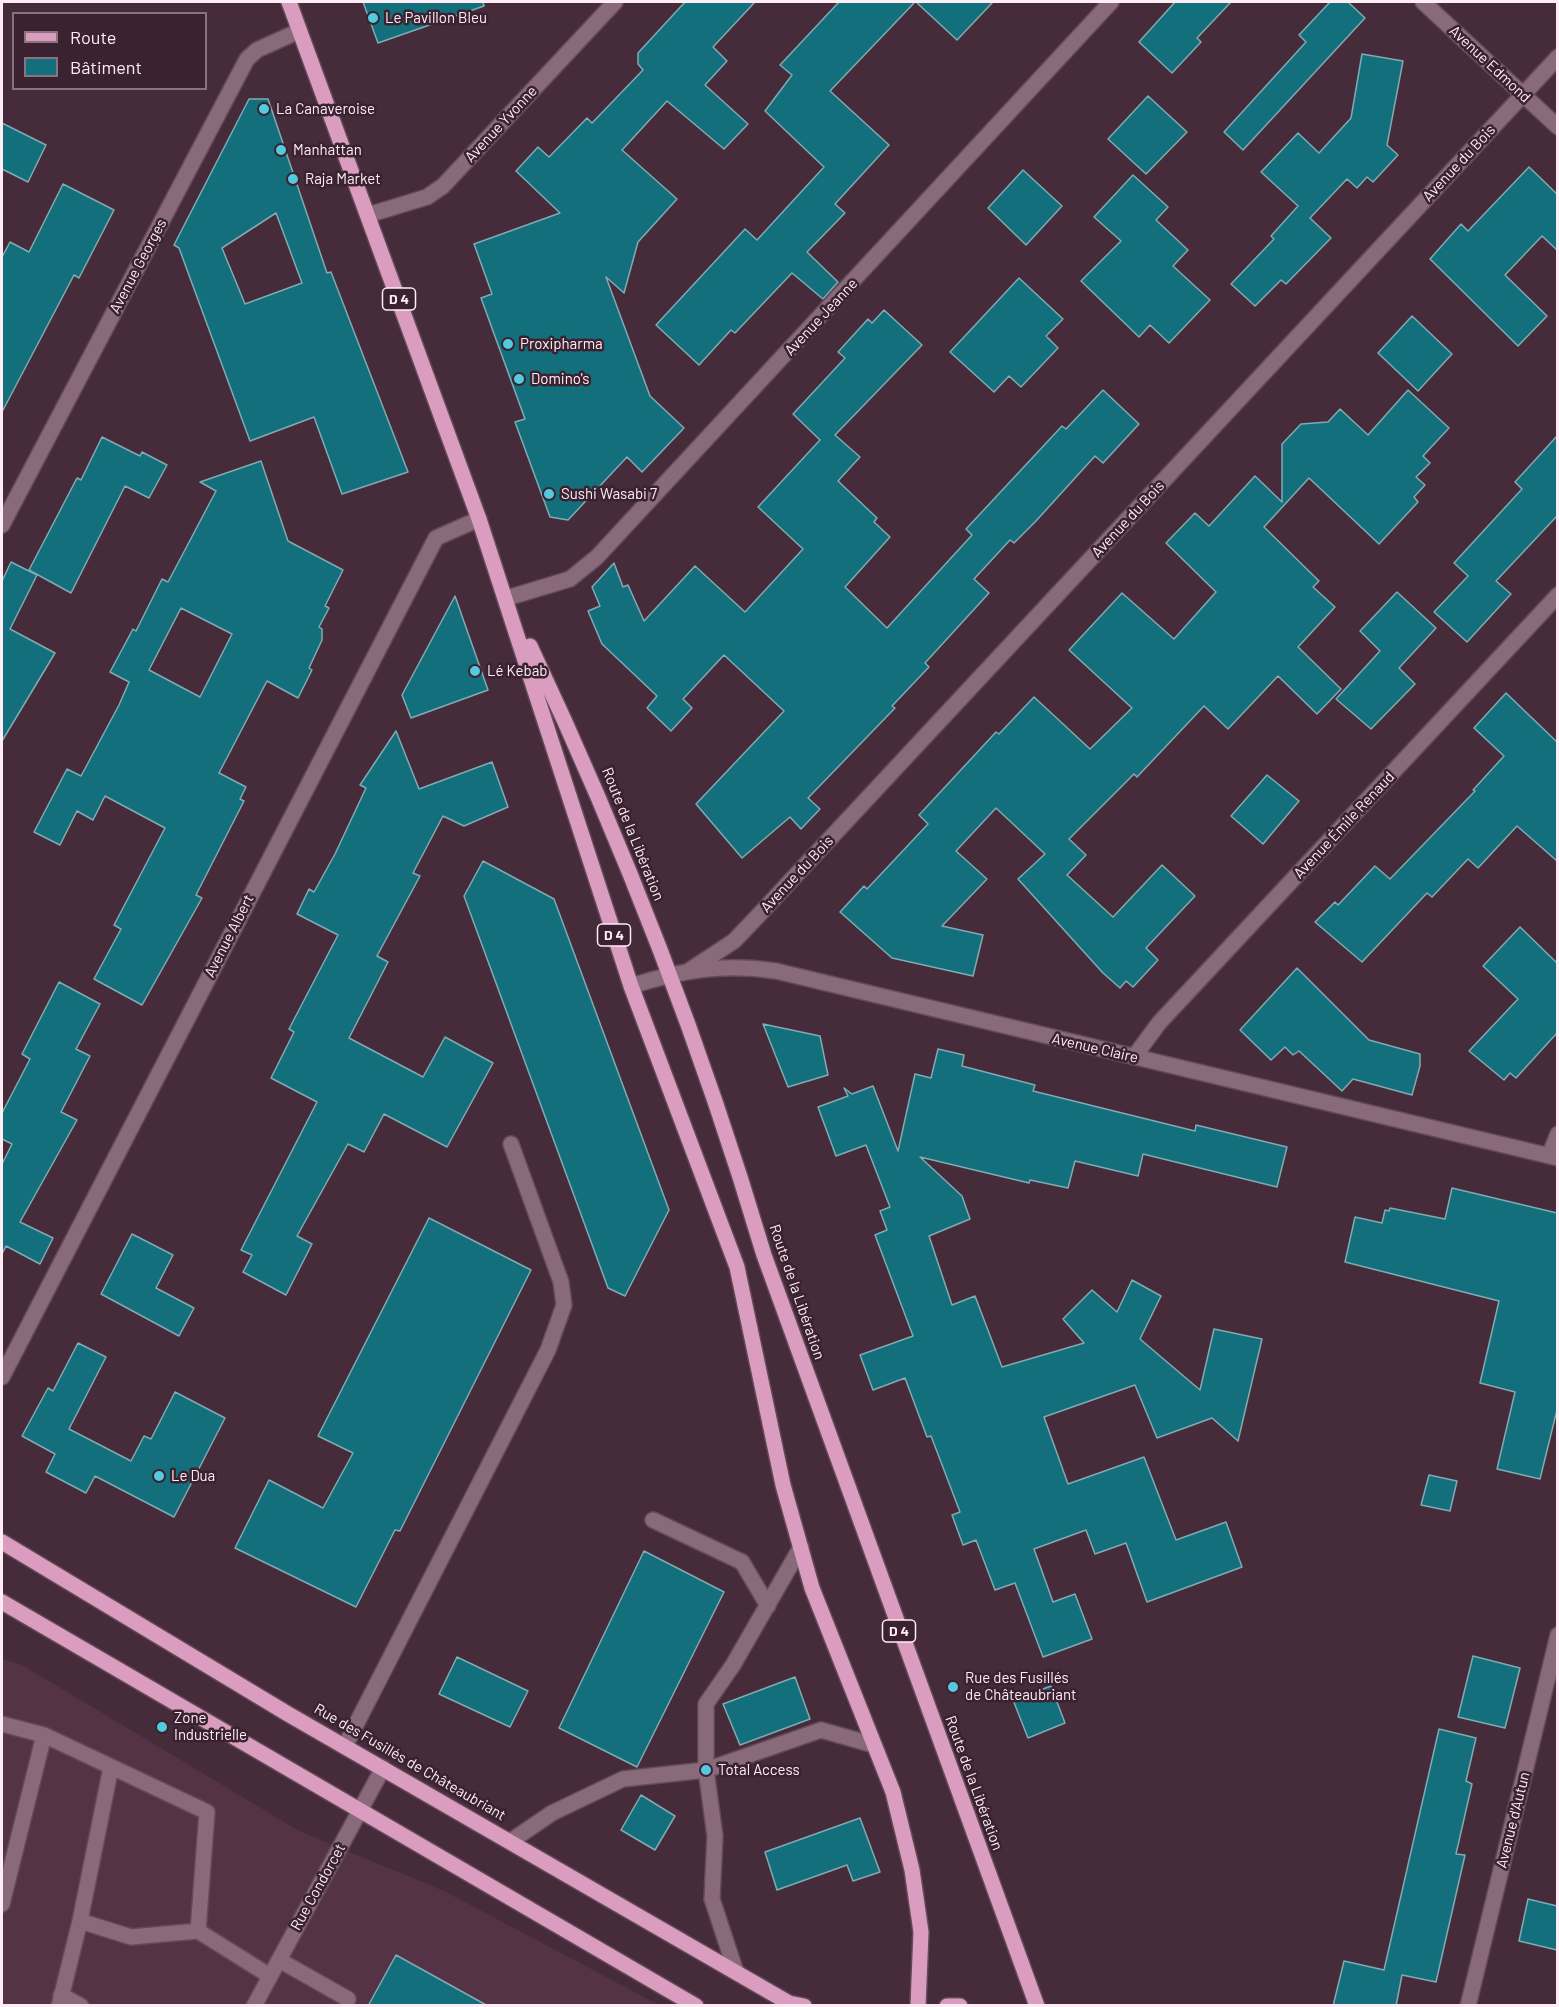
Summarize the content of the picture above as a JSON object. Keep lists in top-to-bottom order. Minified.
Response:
{"streets":{"main road":["D 4","Route de la Libération","Rue des Fusillés de Châteaubriant"],"street":["Avenue Edmond","Avenue Yvonne","Avenue du Bois","Avenue Georges","Avenue Jeanne","Avenue Émile Renaud","Avenue Albert","Avenue Claire","Avenue d'Autun","Rue Condorcet"]},"crossings":[["Avenue Edmond","Avenue du Bois"],["Avenue Yvonne","Route de la Libération"],["Avenue du Bois","Avenue Claire"],["Avenue Georges","Route de la Libération"],["Avenue Jeanne","Route de la Libération"],["Avenue Émile Renaud","Avenue Claire"],["Route de la Libération","Avenue Albert"],["Route de la Libération","Avenue Claire"],["Rue des Fusillés de Châteaubriant","Rue Condorcet"]],"places":["Le Pavillon Bleu","La Canaveroise","Manhattan","Raja Market","Proxipharma","Domino's","Sushi Wasabi 7","Lé Kebab","Le Dua","Rue des Fusillés de Châteaubriant","Zone Industrielle","Total Access"],"legend":["Route","Bâtiment"]}
